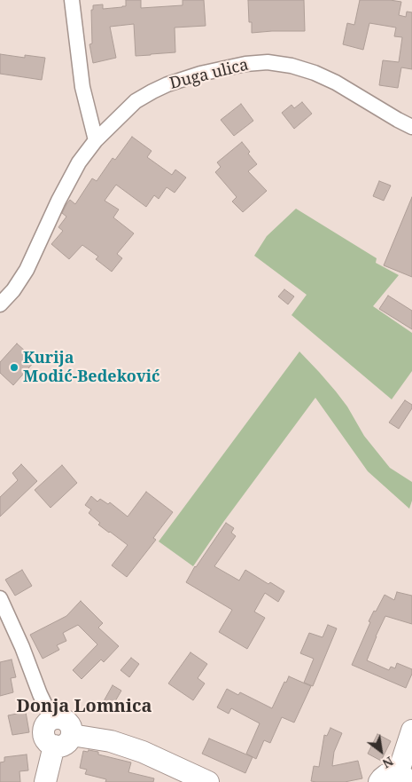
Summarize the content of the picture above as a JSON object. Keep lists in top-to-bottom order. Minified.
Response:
{"streets":{"street":["Duga ulica"]},"districts":["Donja Lomnica"],"places":["Kurija Modić-Bedeković"],"north":"bottom right"}
